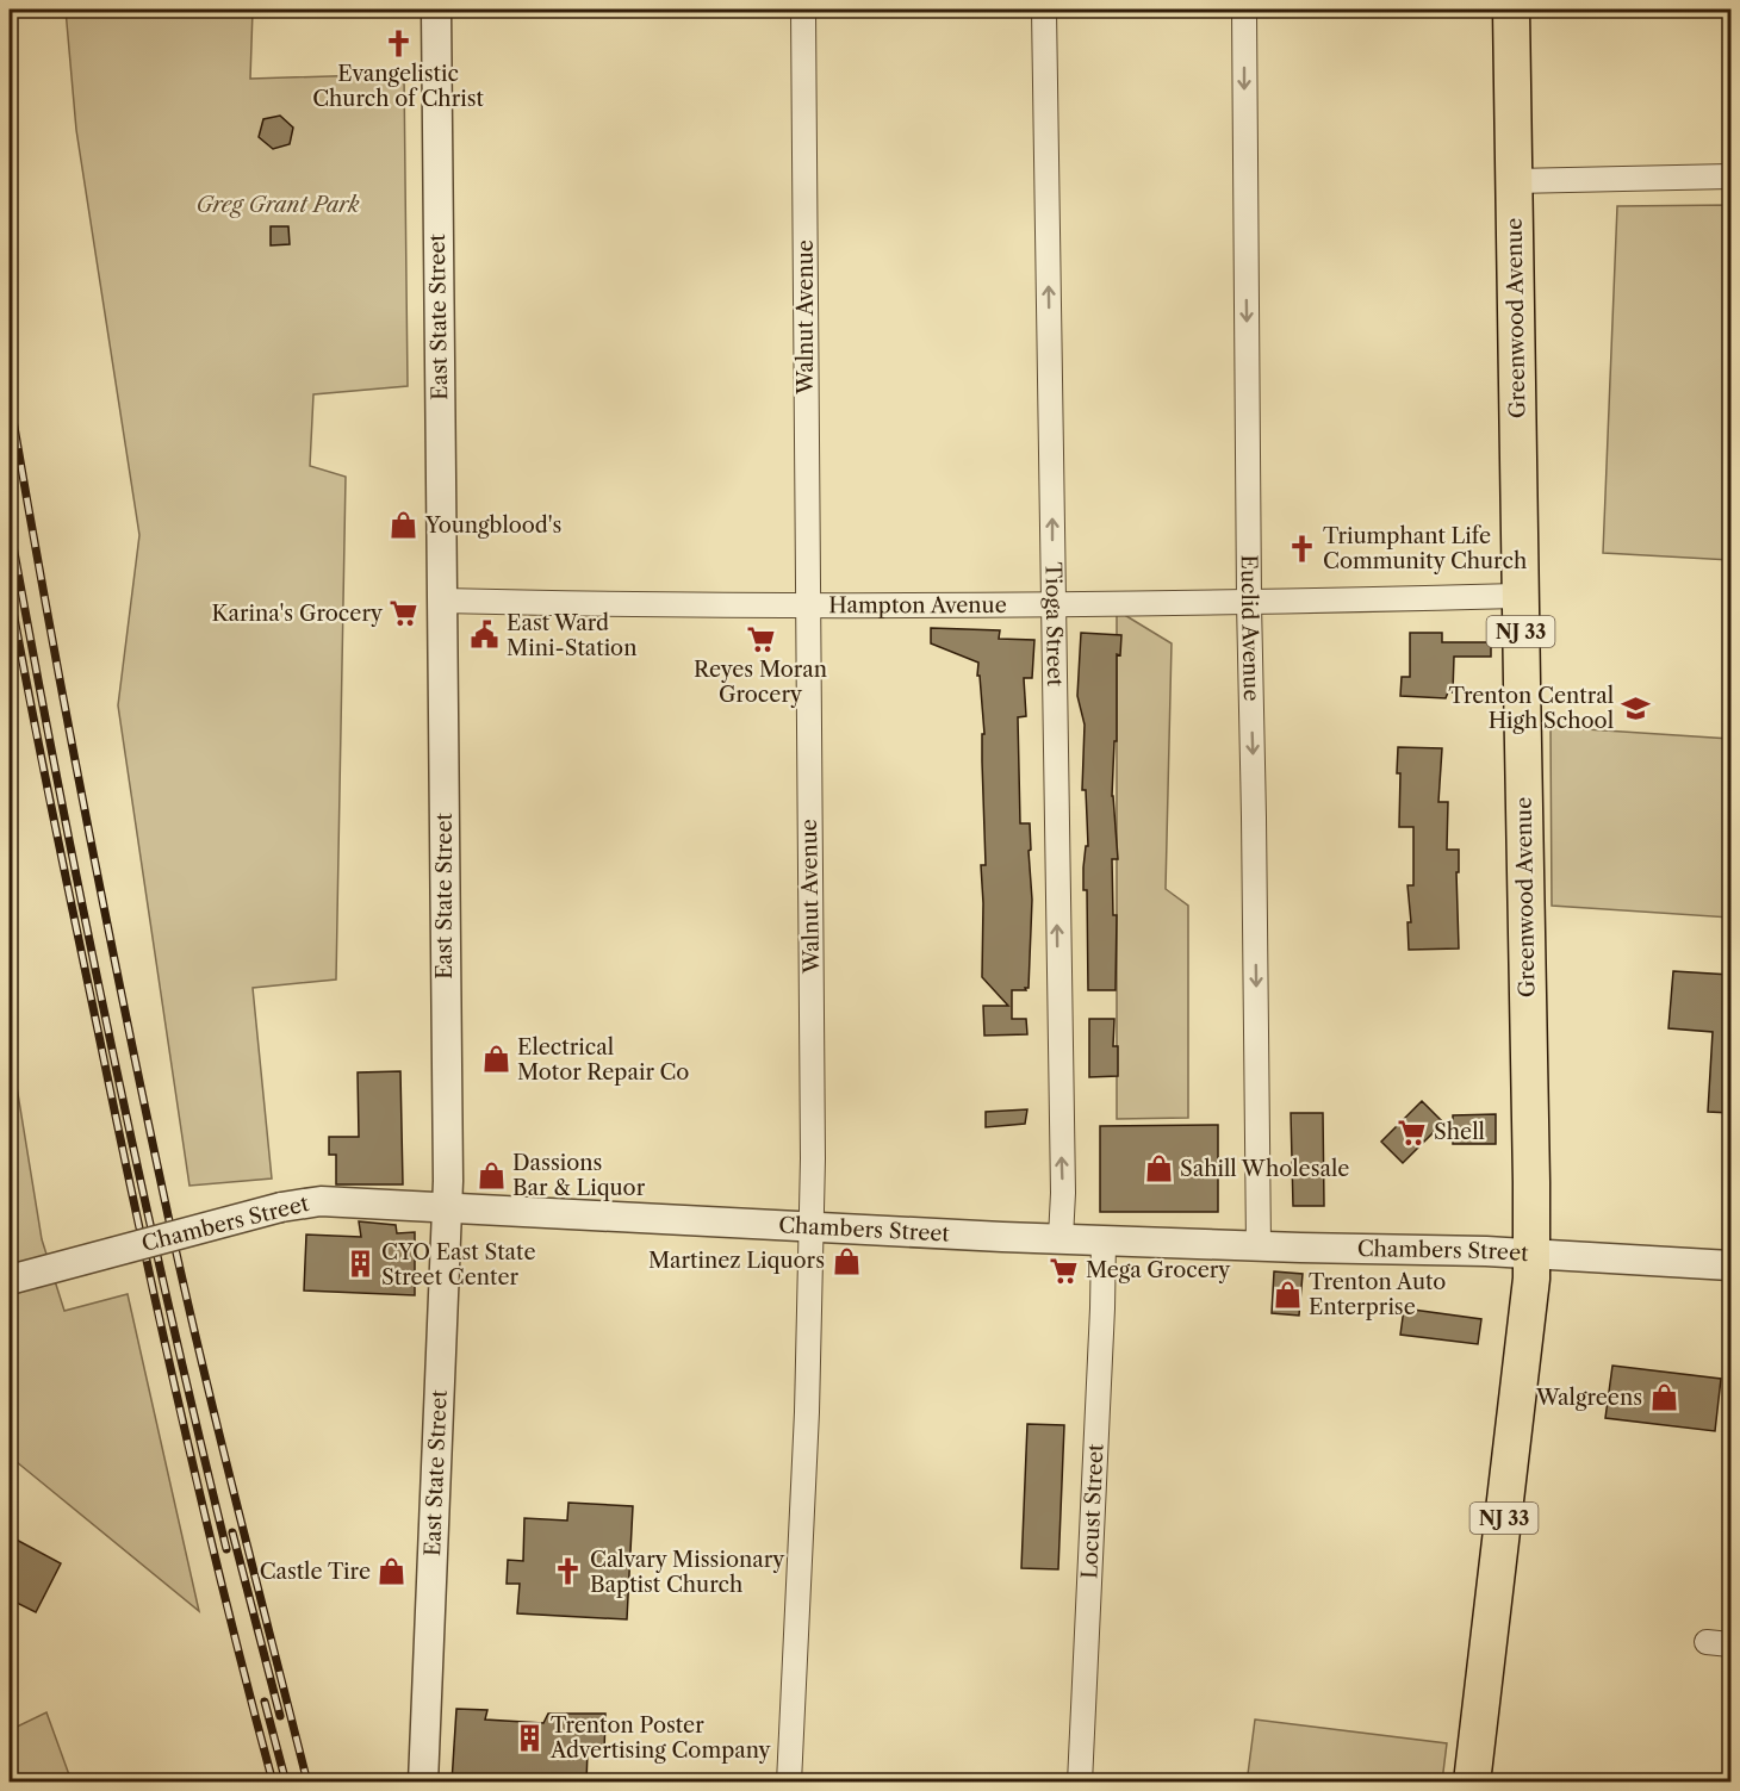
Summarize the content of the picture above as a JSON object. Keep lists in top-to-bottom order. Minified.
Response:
{"streets":{"main road":["Greenwood Avenue","NJ 33"],"street":["East State Street","Walnut Avenue","Hampton Avenue","Tioga Street","Euclid Avenue","Chambers Street","Locust Street"]},"crossings":[["East State Street","Hampton Avenue"],["East State Street","Chambers Street"],["Walnut Avenue","Hampton Avenue"],["Walnut Avenue","Chambers Street"],["Greenwood Avenue","Hampton Avenue"],["Greenwood Avenue","Chambers Street"],["Hampton Avenue","Tioga Street"],["Hampton Avenue","Euclid Avenue"],["Tioga Street","Chambers Street"],["Euclid Avenue","Chambers Street"],["Chambers Street","Locust Street"]],"one_way":["Tioga Street","Euclid Avenue"],"parks":["Greg Grant Park"],"places":{"church":["Evangelistic Church of Christ","Triumphant Life Community Church","Calvary Missionary Baptist Church"],"shop":["Youngblood's","Electrical Motor Repair Co","Sahill Wholesale","Dassions Bar & Liquor","Martinez Liquors","Trenton Auto Enterprise","Walgreens","Castle Tire"],"supermarket":["Karina's Grocery","Reyes Moran Grocery","Shell","Mega Grocery"],"public building":["East Ward Mini-Station"],"school or university":["Trenton Central High School"],"building":["CYO East State Street Center","Trenton Poster Advertising Company"]}}
